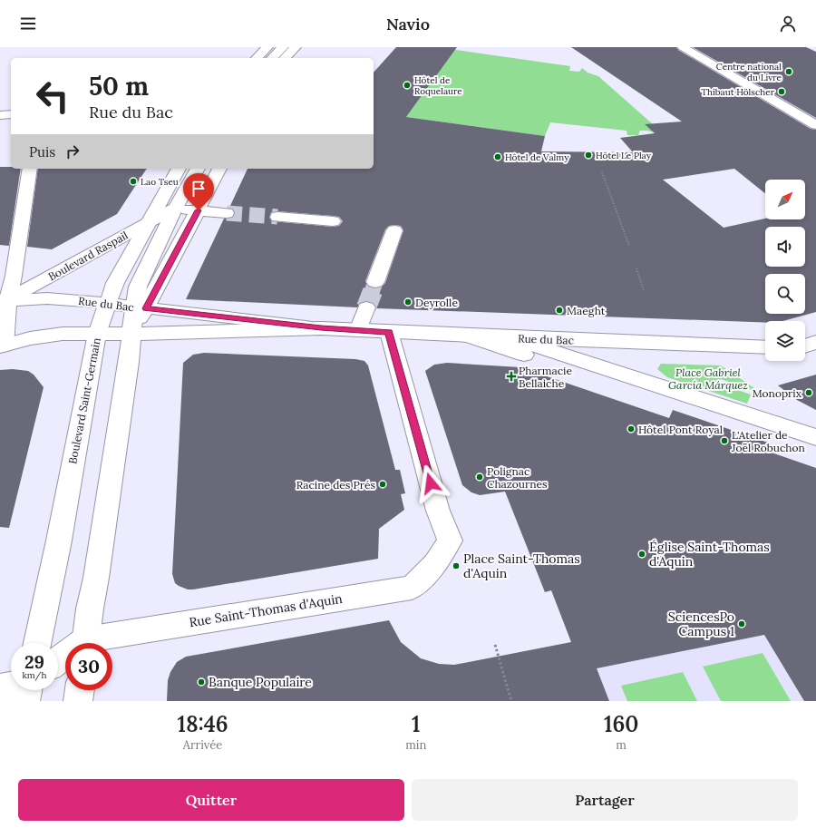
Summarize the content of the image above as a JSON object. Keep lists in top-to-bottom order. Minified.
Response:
{"streets":{"street":["Boulevard Raspail","Rue du Bac","Boulevard Saint-Germain","Rue Saint-Thomas d'Aquin"]},"crossings":[["Boulevard Raspail","Rue du Bac"],["Boulevard Raspail","Boulevard Saint-Germain"],["Rue du Bac","Boulevard Saint-Germain"],["Rue du Bac","Rue Saint-Thomas d'Aquin"]],"parks":["Place Gabriel García Márquez"],"places":{"other":["Centre national du Livre","Hôtel de Roquelaure","Thibaut Hölscher","Hôtel Le Play","Hôtel de Valmy","Lao Tseu","Deyrolle","Maeght","Monoprix","Hôtel Pont Royal","L'Atelier de Joël Robuchon","Polignac Chazournes","Racine des Prés","Église Saint-Thomas d'Aquin","Place Saint-Thomas d'Aquin","SciencesPo Campus 1","Banque Populaire"],"health":["Pharmacie Bellaiche"]},"north":"top right","page":{"header":"Navio","turn":["50 m","Rue du Bac"],"then":"Puis","speed":"29 km/h","limit":"30","eta":["18:46","Arrivée","1","min","160","m"],"buttons":["Quitter","Partager"]}}
